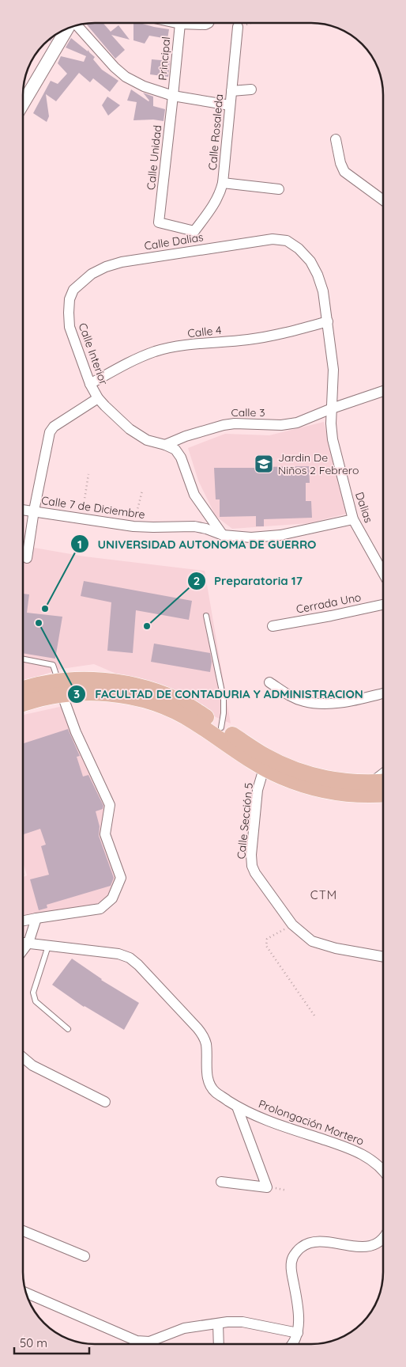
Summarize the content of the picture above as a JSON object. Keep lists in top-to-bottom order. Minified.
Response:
{"streets":{"street":["Principal","Calle Rosaleda","Calle Unidad","Calle Dalias","Calle 4","Calle Interior","Calle 3","Calle 7 de Diciembre","Dalias","Cerrada Uno","Calle Sección 5","Prolongación Mortero"]},"crossings":[["Principal","Calle Unidad"],["Calle Rosaleda","Calle Unidad"],["Calle Dalias","Calle Interior"],["Calle Dalias","Dalias"],["Calle 4","Calle Interior"],["Calle 4","Dalias"],["Calle Interior","Calle 3"],["Calle Interior","Calle 7 de Diciembre"],["Calle 3","Dalias"],["Calle 7 de Diciembre","Dalias"]],"districts":["CTM"],"places":{"school or university":["Jardin De Niños 2 Febrero"],"other":["UNIVERSIDAD AUTONOMA DE GUERRO","FACULTAD DE CONTADURIA Y ADMINISTRACION","Preparatoria 17"]},"scale_bar":"50 m"}
